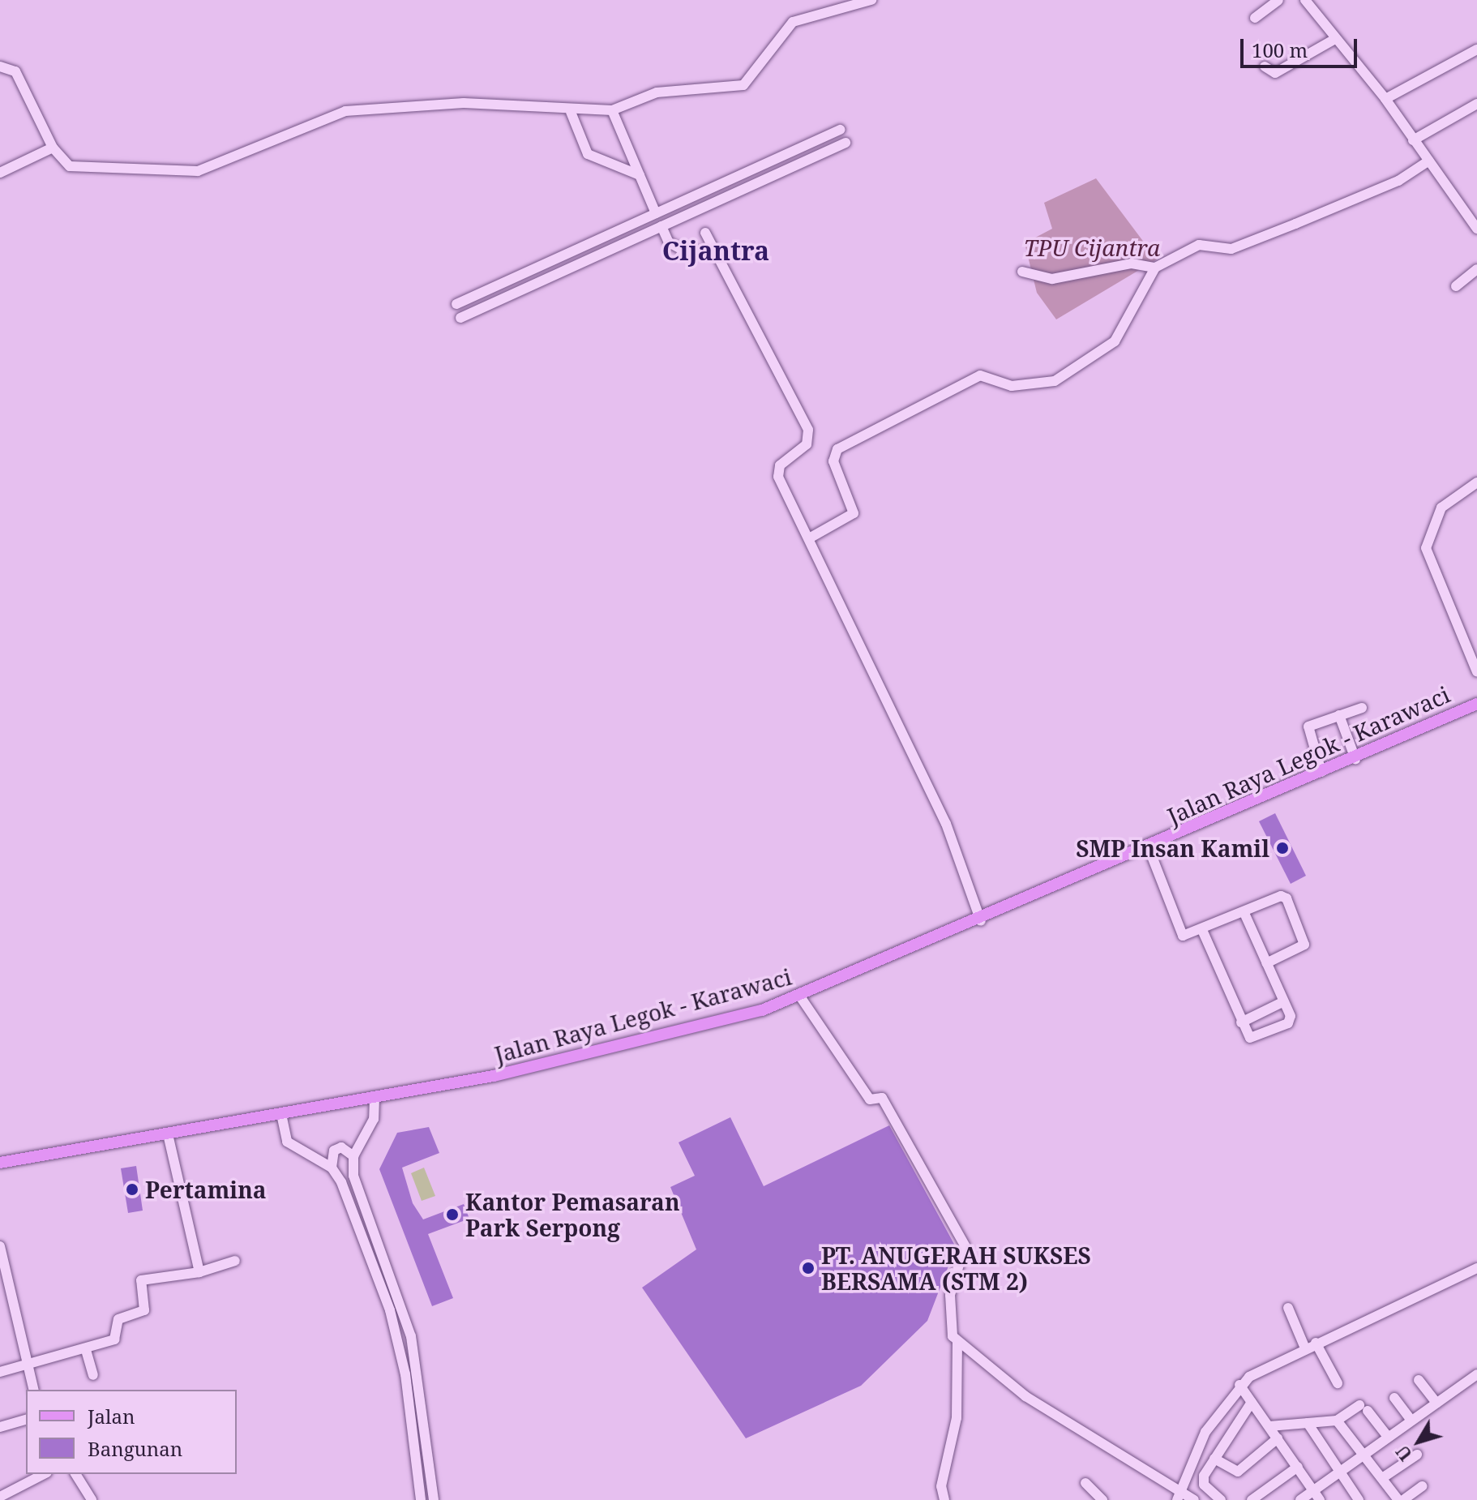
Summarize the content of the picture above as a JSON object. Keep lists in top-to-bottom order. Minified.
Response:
{"streets":{"main road":["Jalan Raya Legok - Karawaci"]},"districts":["Cijantra"],"parks":["TPU Cijantra"],"places":["SMP Insan Kamil","Pertamina","Kantor Pemasaran Park Serpong","PT. ANUGERAH SUKSES BERSAMA (STM 2)"],"legend":["Jalan","Bangunan"],"scale_bar":"100 m","north":"bottom left"}
